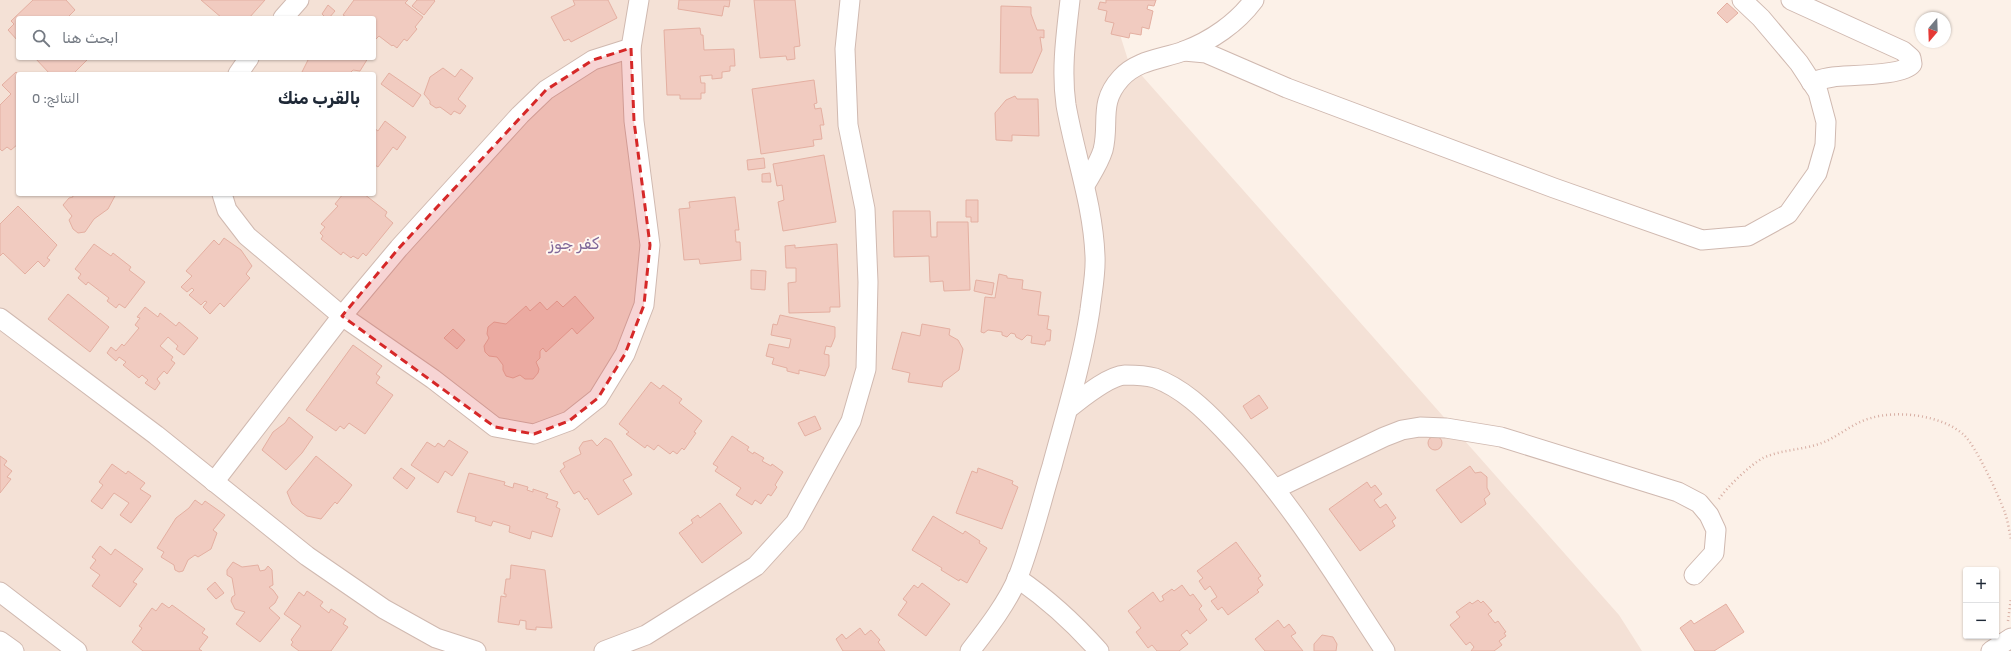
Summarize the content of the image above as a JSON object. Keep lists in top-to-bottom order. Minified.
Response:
{"districts":["كفر جوز"],"north":"bottom","page":{"search":"ابحث هنا","heading":["بالقرب منك","النتائج: 0"],"map_buttons":["+","−"]}}
